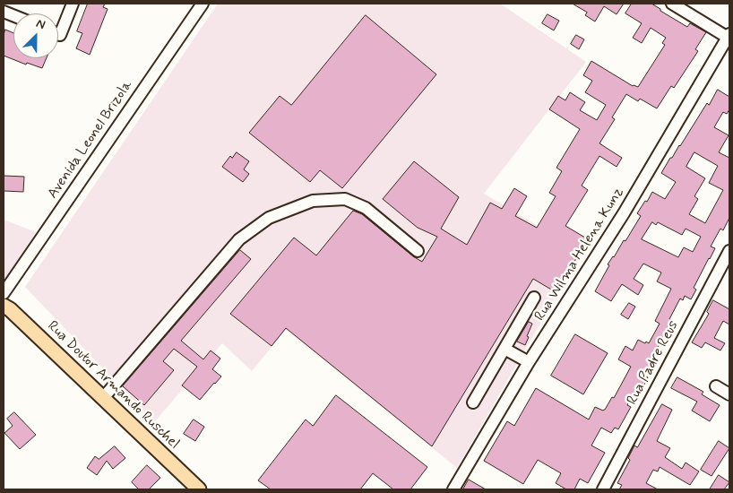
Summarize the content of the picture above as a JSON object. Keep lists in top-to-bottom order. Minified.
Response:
{"streets":{"main road":["Rua Doutor Armando Ruschel"],"street":["Avenida Leonel Brizola","Rua Wilma Helena Kunz","Rua Padre Reus"]},"north":"top right"}
